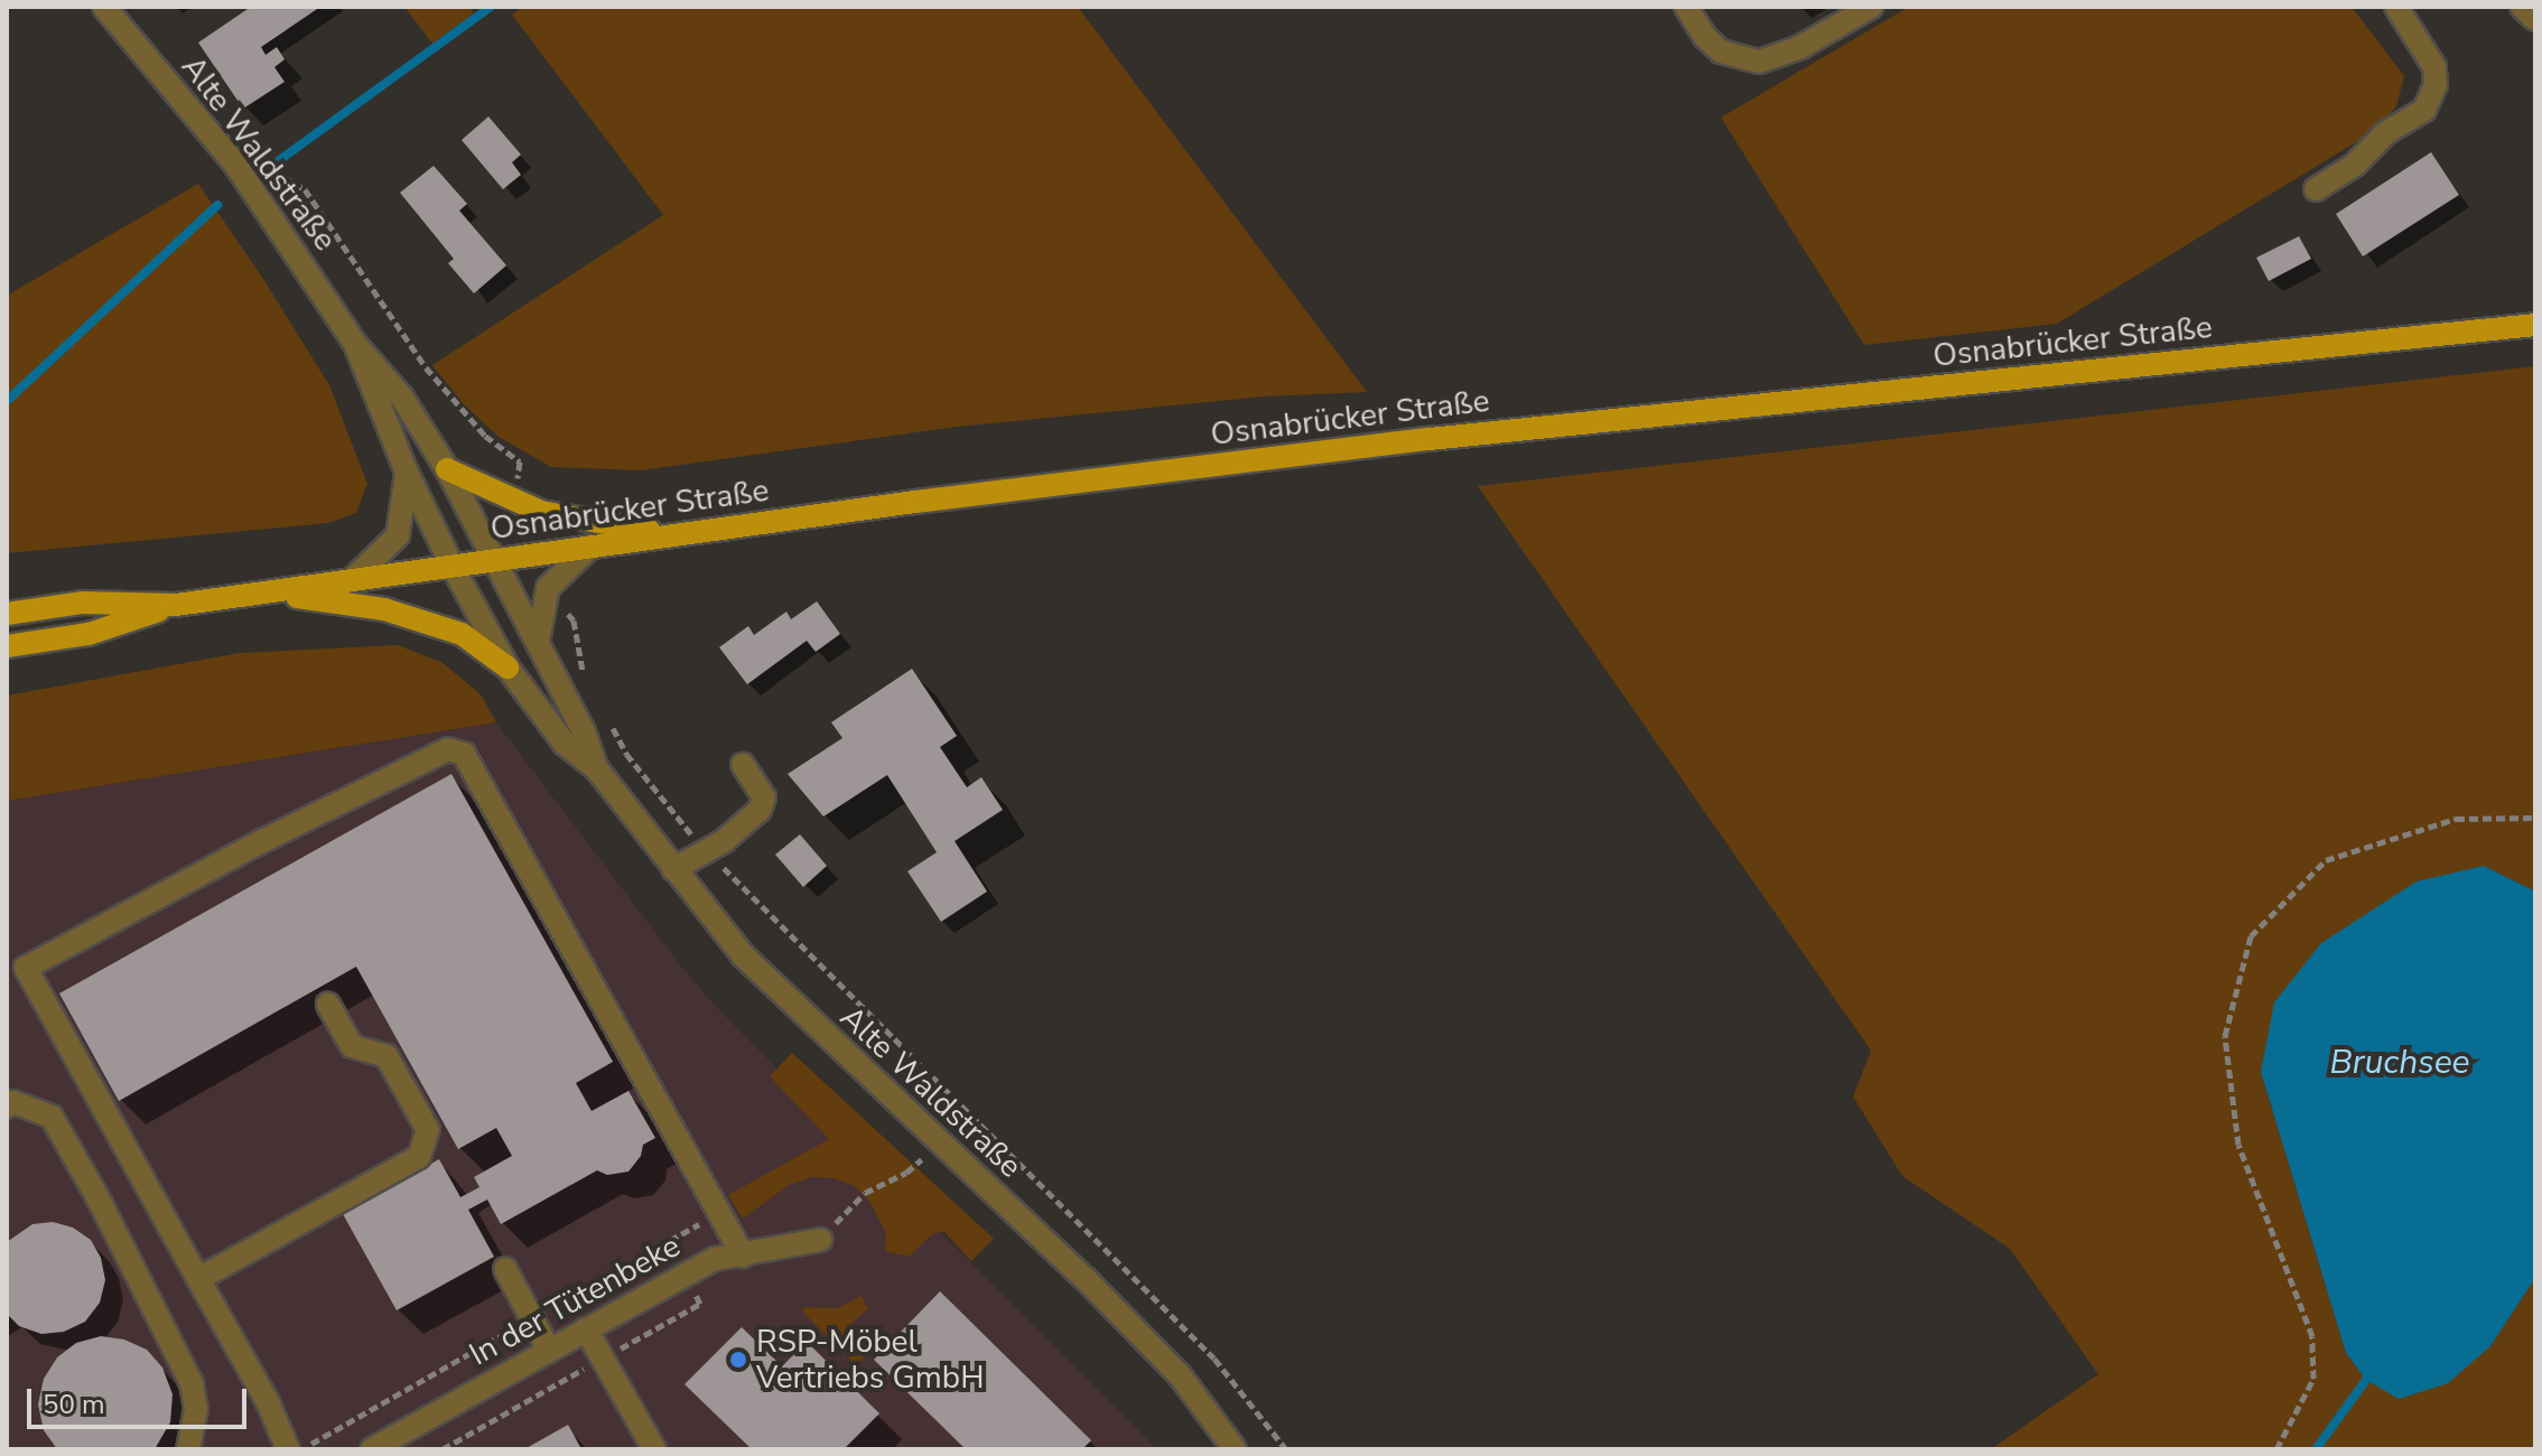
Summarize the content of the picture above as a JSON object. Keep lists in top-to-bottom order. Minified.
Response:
{"streets":{"main road":["Osnabrücker Straße"],"street":["Alte Waldstraße","In der Tütenbeke"]},"crossings":[["Alte Waldstraße","Osnabrücker Straße"]],"water":["Bruchsee"],"places":["RSP-Möbel Vertriebs GmbH"],"scale_bar":"50 m"}
